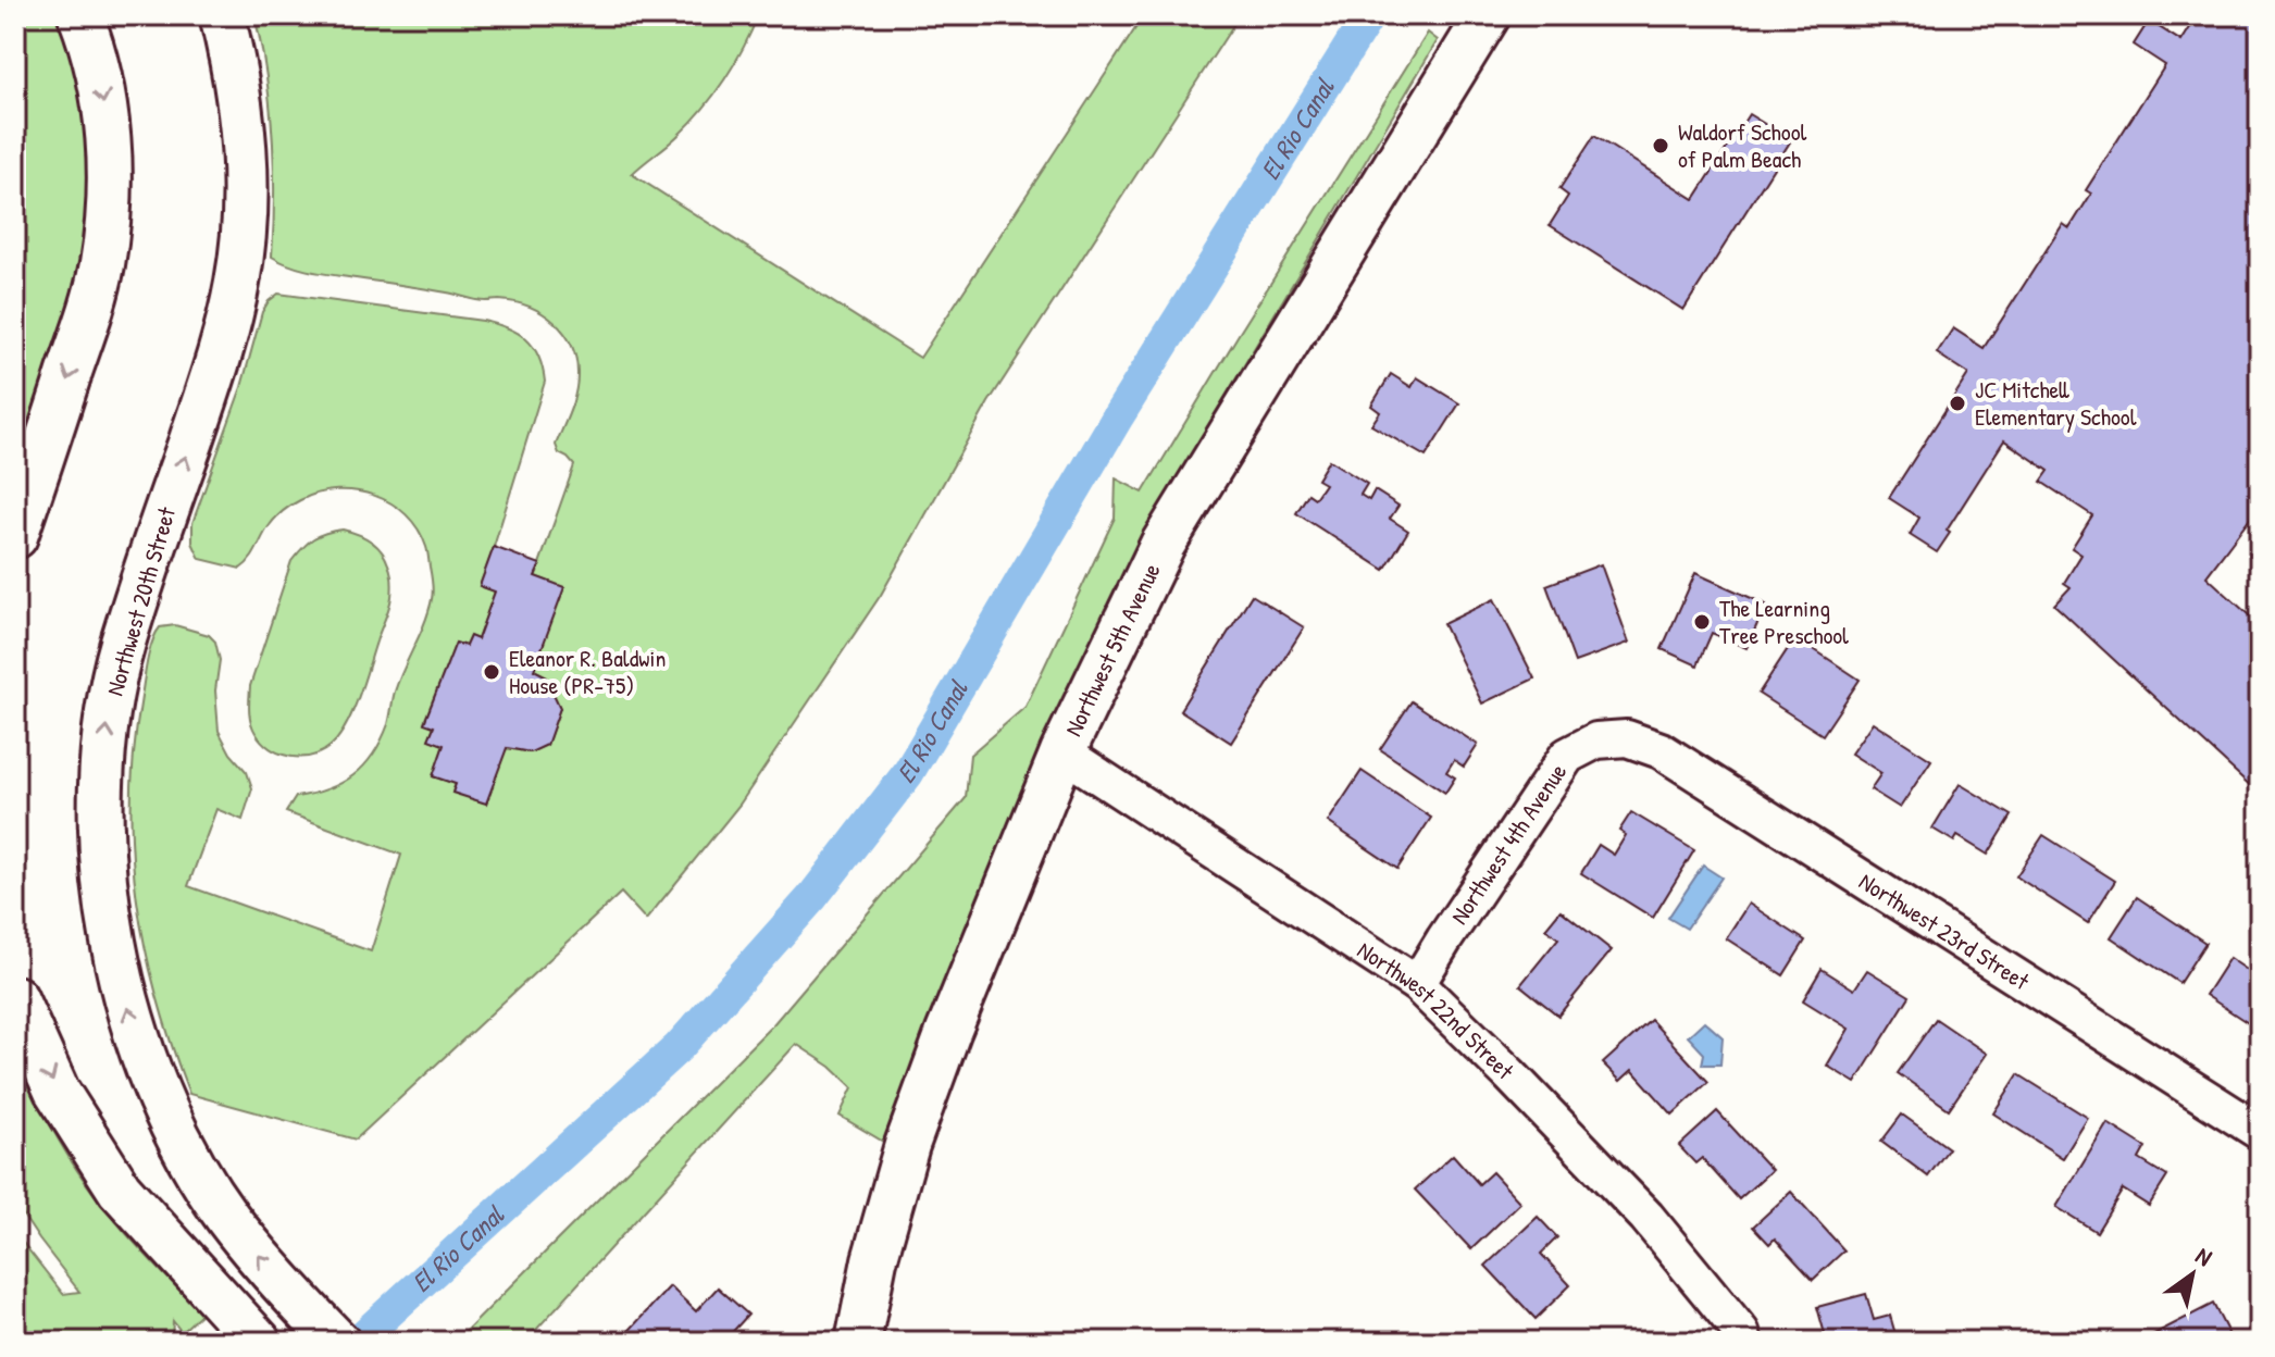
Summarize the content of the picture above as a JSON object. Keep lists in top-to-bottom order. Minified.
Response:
{"streets":{"street":["Northwest 20th Street","Northwest 5th Avenue","Northwest 4th Avenue","Northwest 23rd Street","Northwest 22nd Street"]},"crossings":[["Northwest 5th Avenue","Northwest 22nd Street"],["Northwest 4th Avenue","Northwest 23rd Street"],["Northwest 4th Avenue","Northwest 22nd Street"]],"water":["El Rio Canal"],"places":["Waldorf School of Palm Beach","JC Mitchell Elementary School","The Learning Tree Preschool","Eleanor R. Baldwin House (PR-75)"],"north":"top right"}
